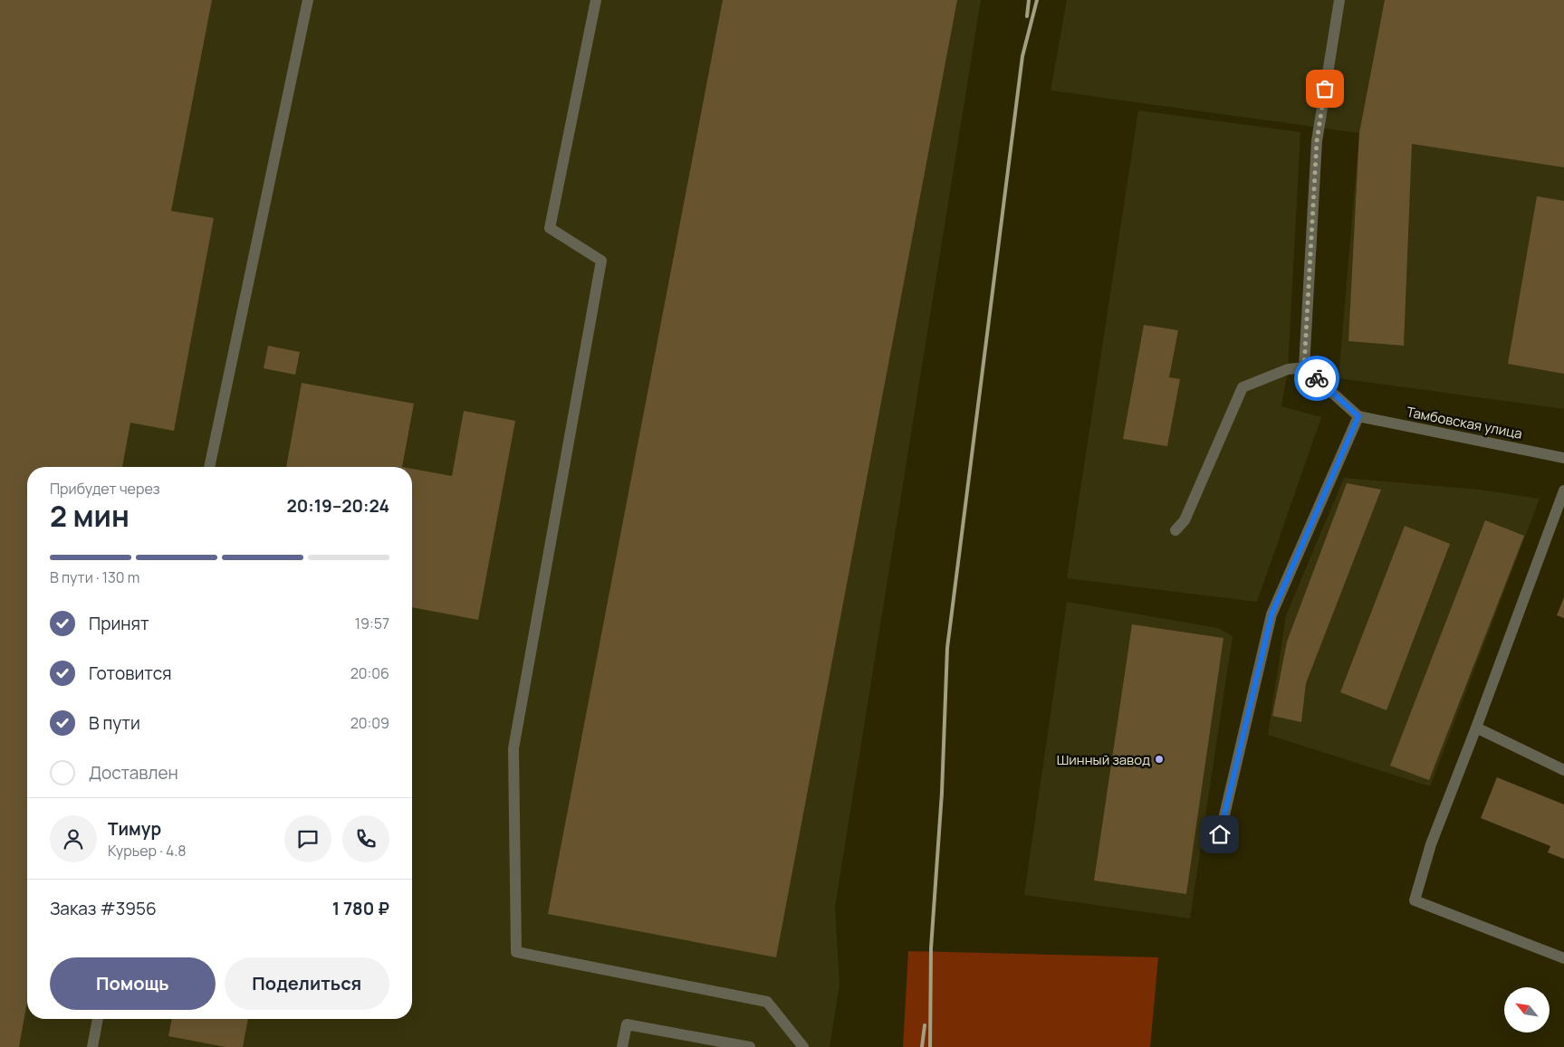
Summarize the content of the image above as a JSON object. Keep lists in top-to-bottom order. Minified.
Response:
{"streets":{"street":["Тамбовская улица"]},"places":["Шинный завод"],"north":"top left","page":{"heading":["2 мин","Прибудет через","20:19–20:24"],"panel":["Тимур","Курьер · 4.8","Заказ #3956","1 780 ₽"],"bar":"В пути · 130 m","list":[["Принят","19:57"],["Готовится","20:06"],["В пути","20:09"],"Доставлен"],"buttons":["Помощь","Поделиться"]}}
